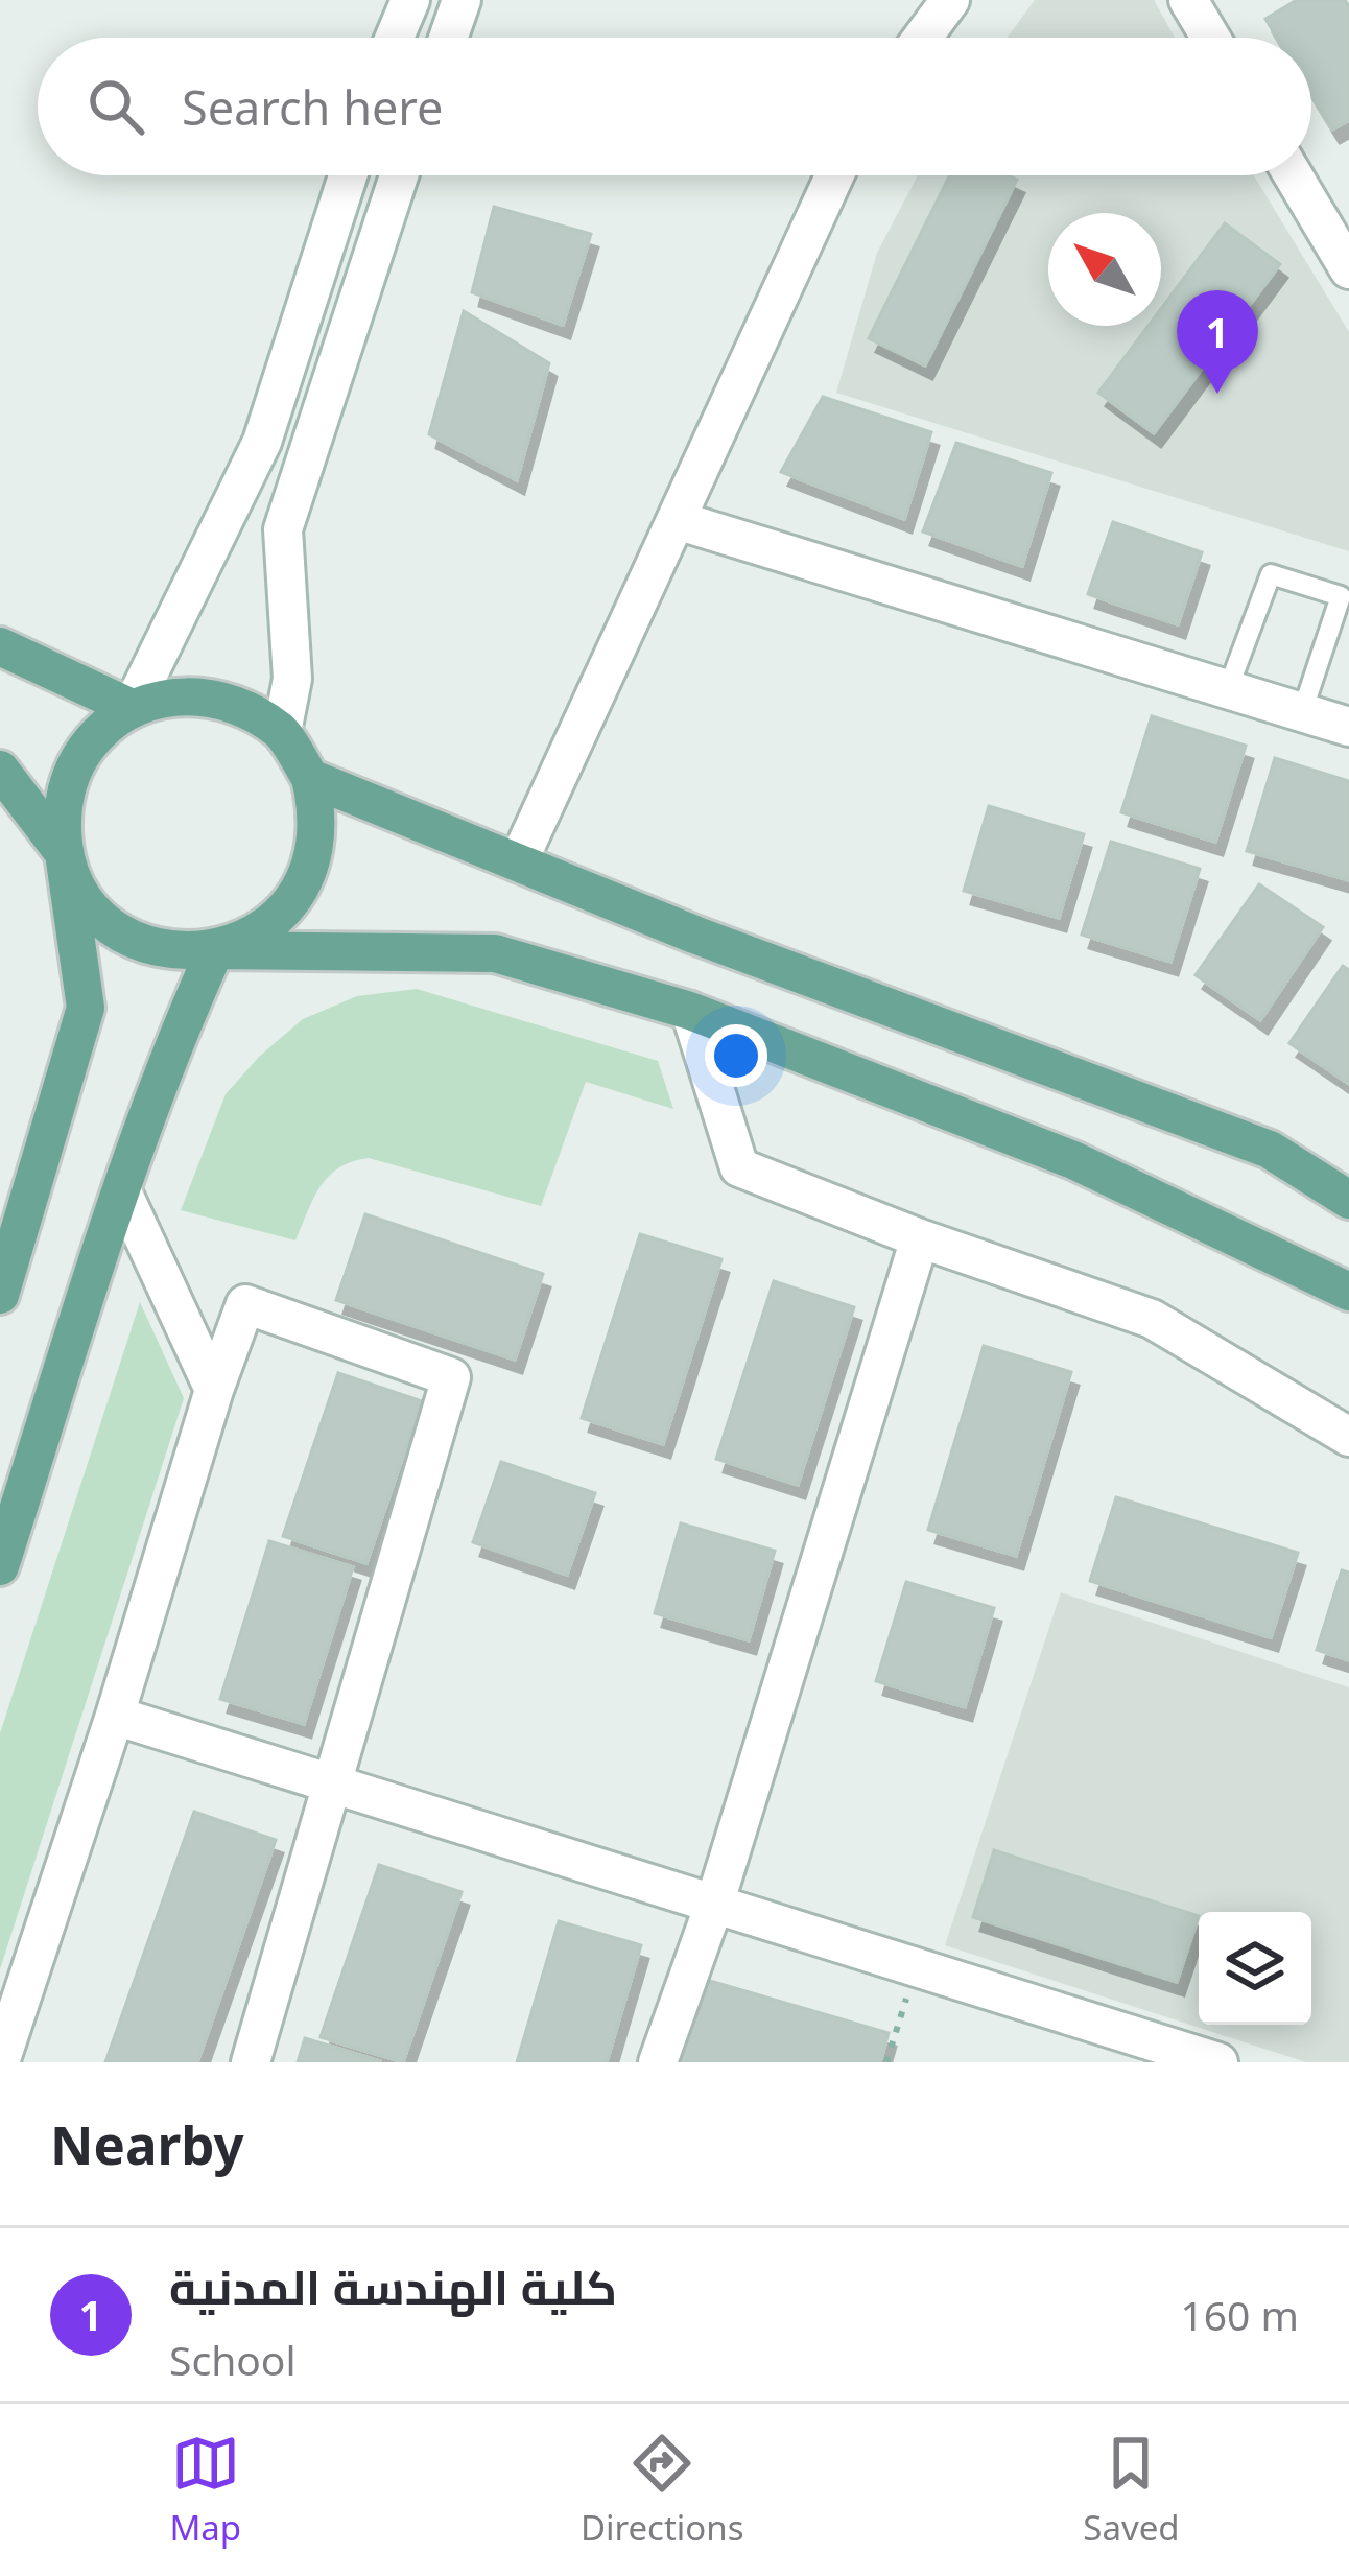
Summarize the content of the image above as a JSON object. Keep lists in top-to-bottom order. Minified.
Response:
{"north":"top left","page":{"search":"Search here","pins":"1","heading":"Nearby","list":[{"mark":"1","name":"كلية الهندسة المدنية","note":"School","value":"160 m"}],"nav":["Map","Directions","Saved"]}}
